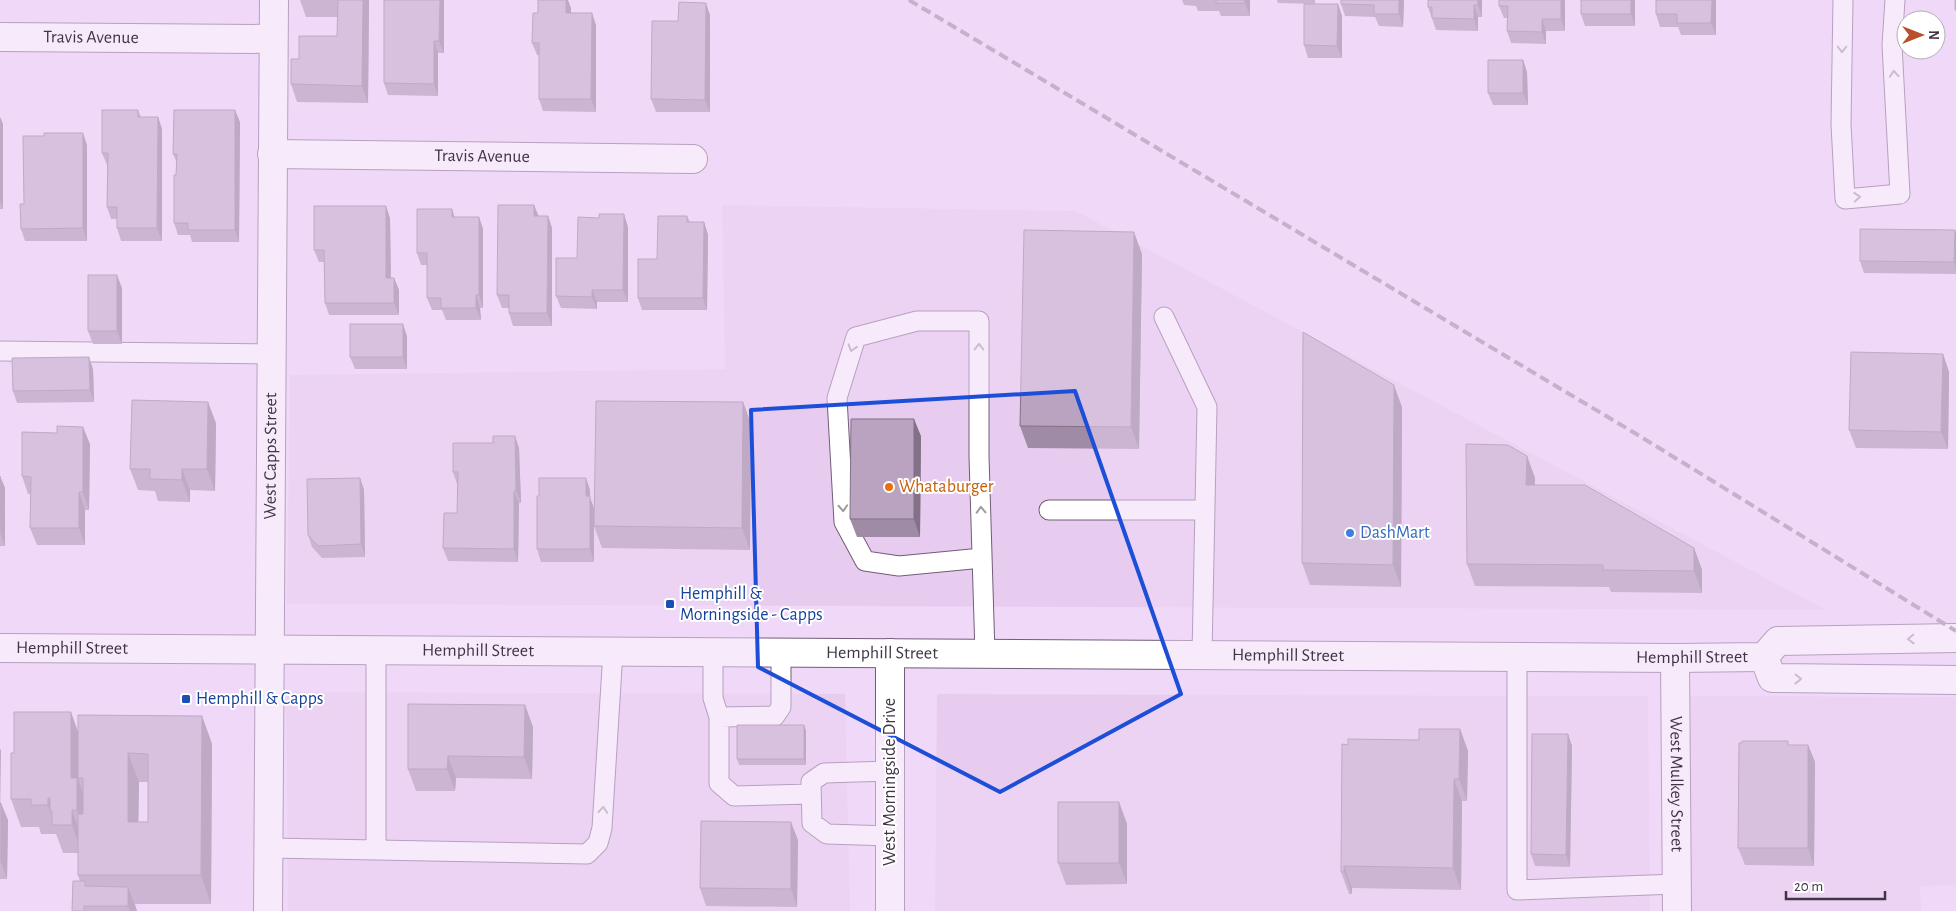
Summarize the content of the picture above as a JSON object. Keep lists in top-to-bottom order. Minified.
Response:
{"streets":{"main road":["Travis Avenue","West Capps Street","Hemphill Street","West Morningside Drive","West Mulkey Street"]},"crossings":[["Travis Avenue","West Capps Street"],["West Capps Street","Hemphill Street"],["Hemphill Street","West Morningside Drive"],["Hemphill Street","West Mulkey Street"]],"places":{"other":["Whataburger","DashMart"],"transit":["Hemphill & Morningside - Capps","Hemphill & Capps"]},"scale_bar":"20 m","north":"right"}
